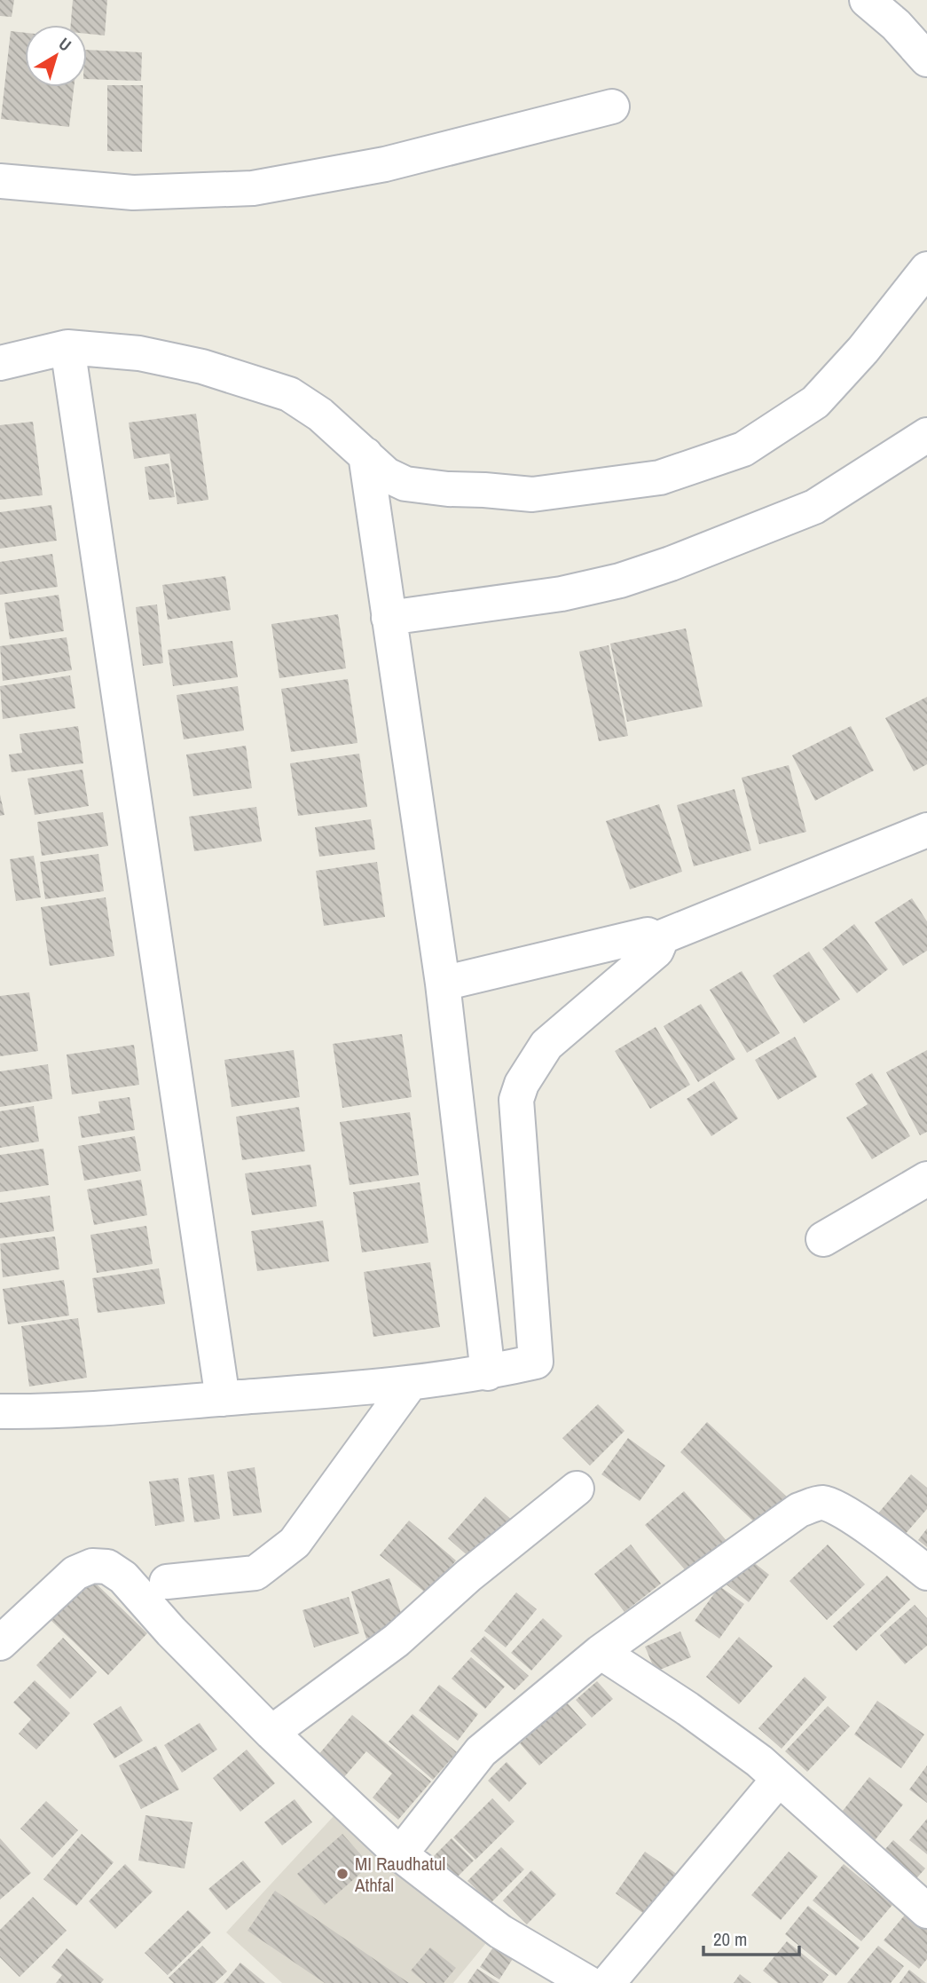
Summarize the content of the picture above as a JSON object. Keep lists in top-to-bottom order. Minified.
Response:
{"places":["MI Raudhatul Athfal"],"scale_bar":"20 m","north":"top right"}
